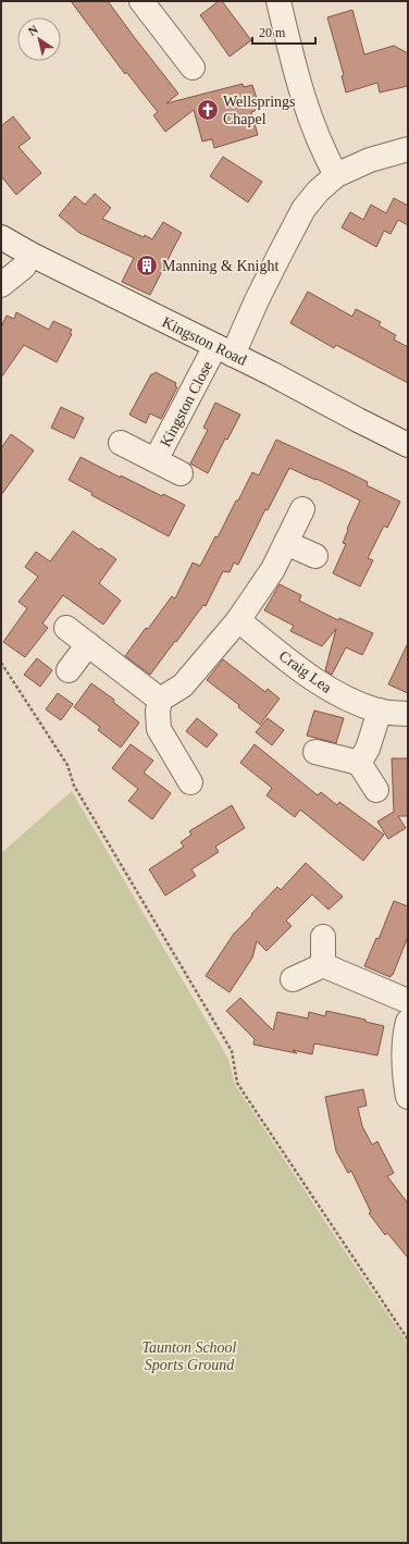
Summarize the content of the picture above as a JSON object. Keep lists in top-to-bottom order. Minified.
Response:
{"streets":{"street":["Kingston Road","Kingston Close","Craig Lea"]},"crossings":[["Kingston Road","Kingston Close"]],"parks":["Taunton School Sports Ground"],"places":{"church":["Wellsprings Chapel"],"building":["Manning & Knight"]},"scale_bar":"20 m","north":"top left"}
